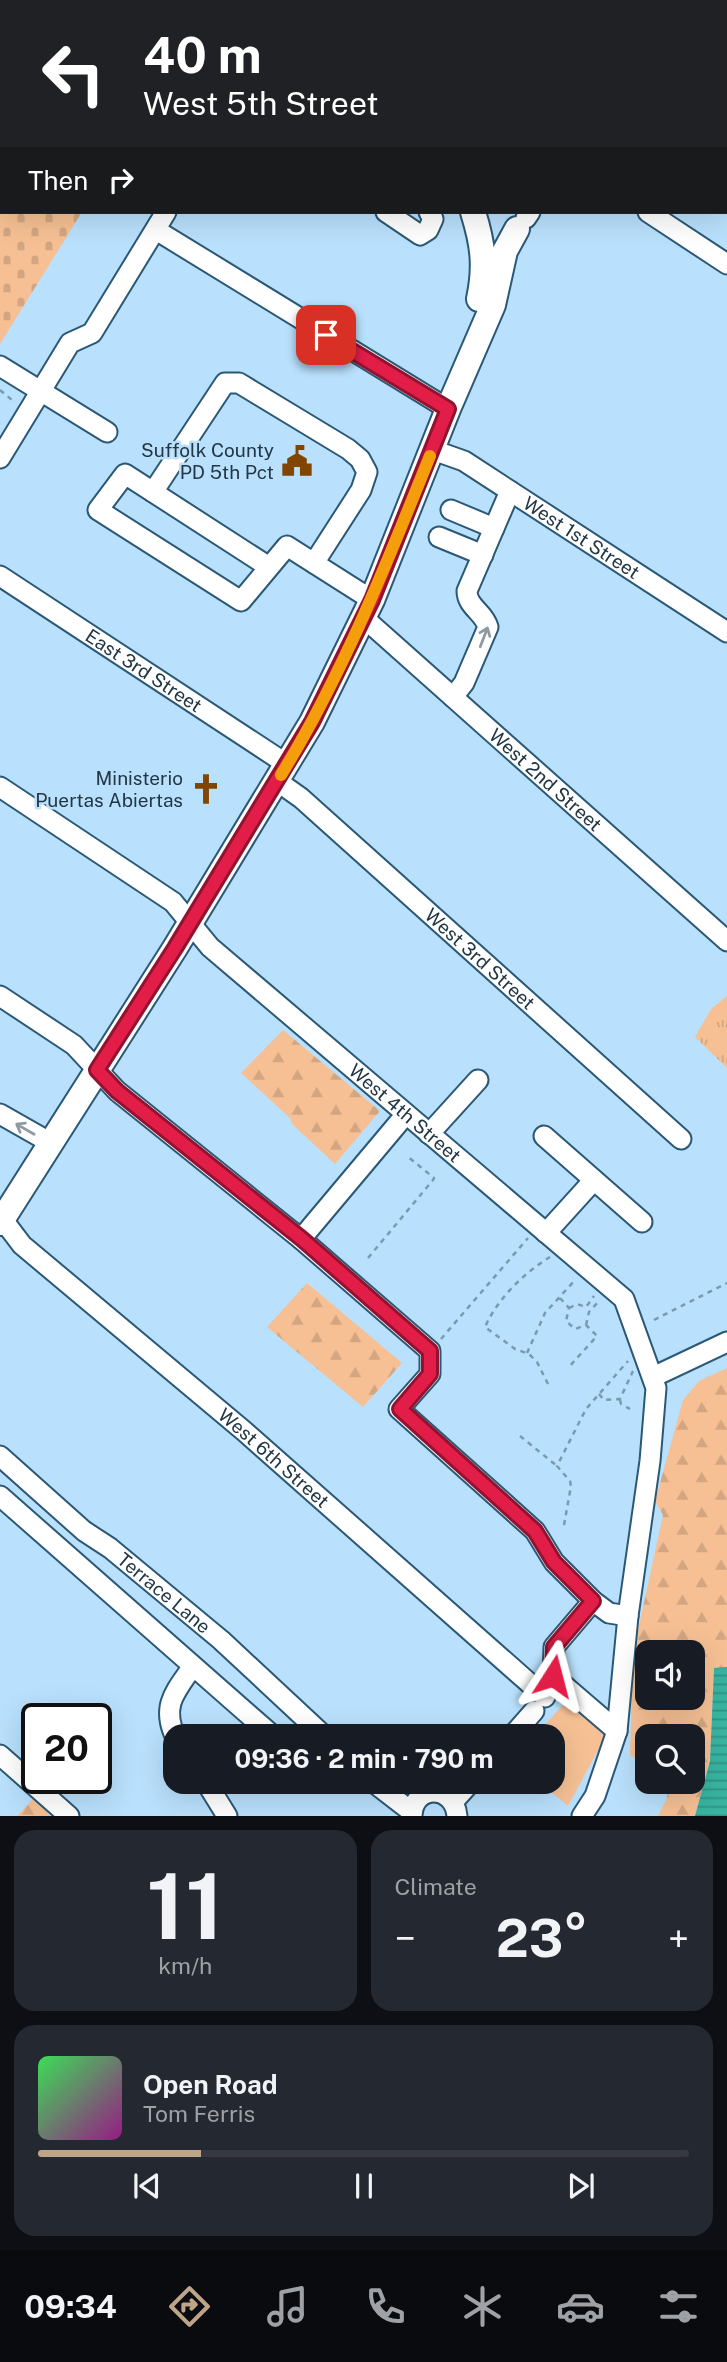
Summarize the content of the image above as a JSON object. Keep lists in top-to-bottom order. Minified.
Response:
{"streets":{"street":["West 1st Street","East 3rd Street","West 2nd Street","West 3rd Street","West 4th Street","West 6th Street","Terrace Lane"]},"crossings":[["East 3rd Street","West 3rd Street"]],"places":{"public building":["Suffolk County PD 5th Pct"],"church":["Ministerio Puertas Abiertas"]},"page":{"turn":["40 m","West 5th Street"],"then":"Then","limit":"20","trip":"09:36 · 2 min · 790 m","tile":[["11","km/h"],"Climate"],"heat":["−","23°","+"],"song":["Open Road","Tom Ferris"],"tabs":"09:34"}}
